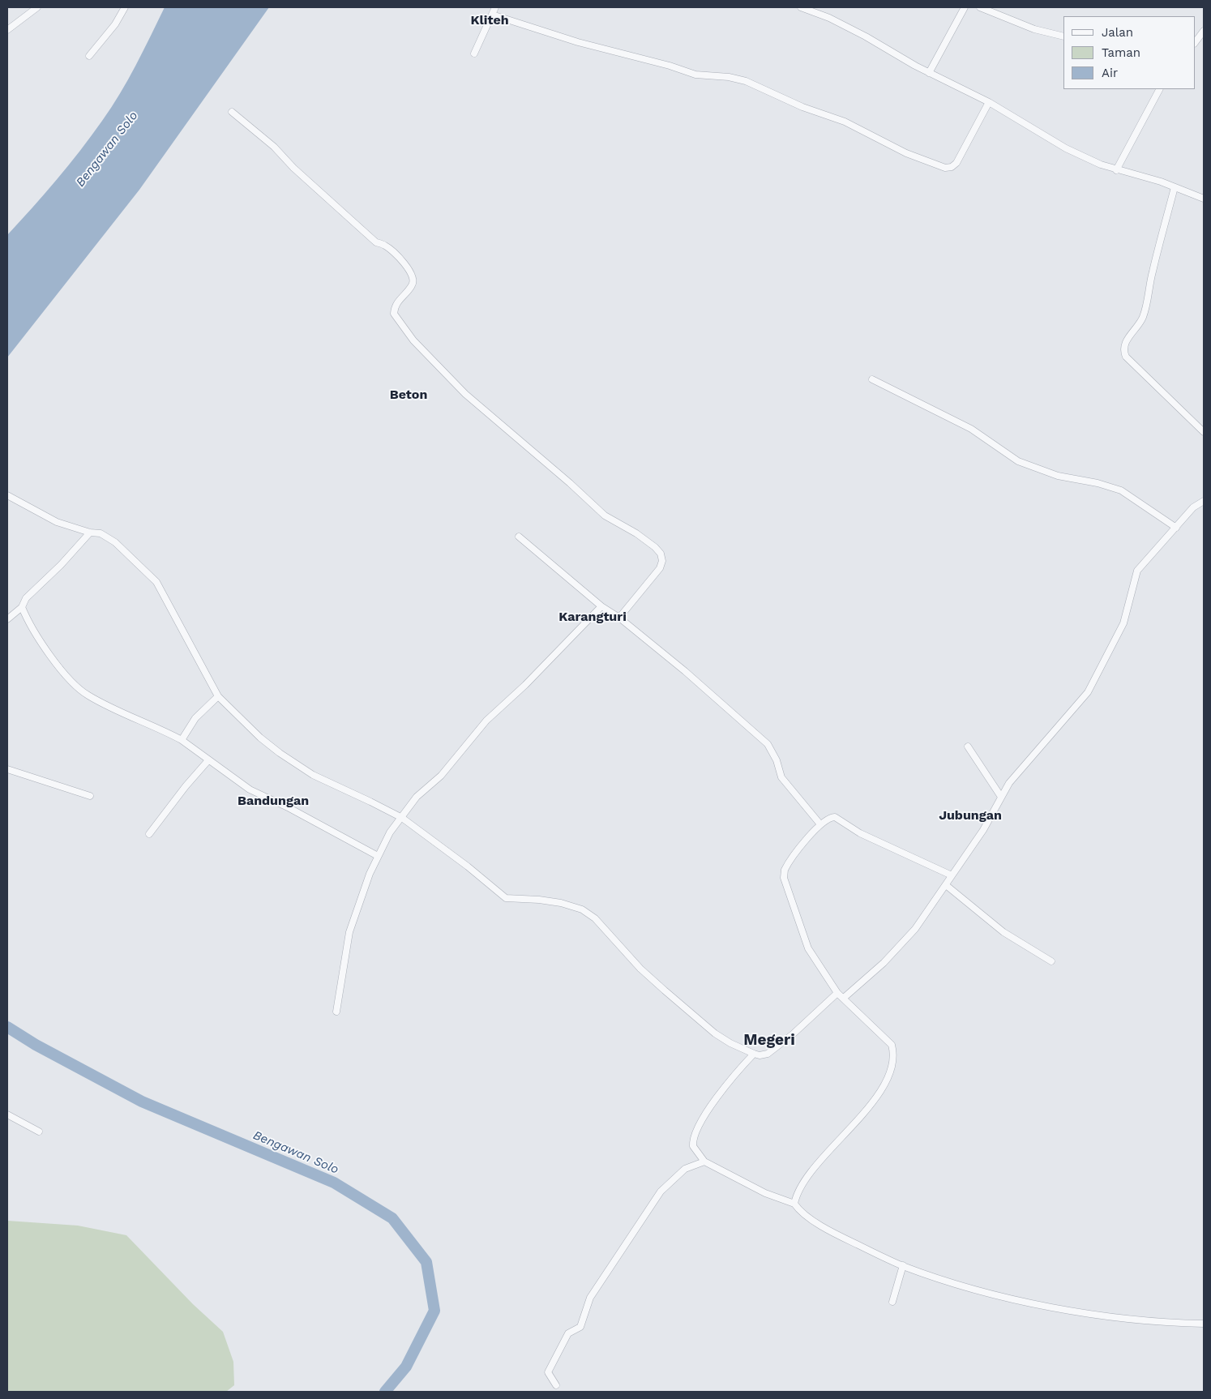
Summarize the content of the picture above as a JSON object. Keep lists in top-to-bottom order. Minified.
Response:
{"districts":["Kliteh","Beton","Karangturi","Bandungan","Jubungan","Megeri"],"water":["Bengawan Solo"],"legend":["Jalan","Taman","Air"]}
